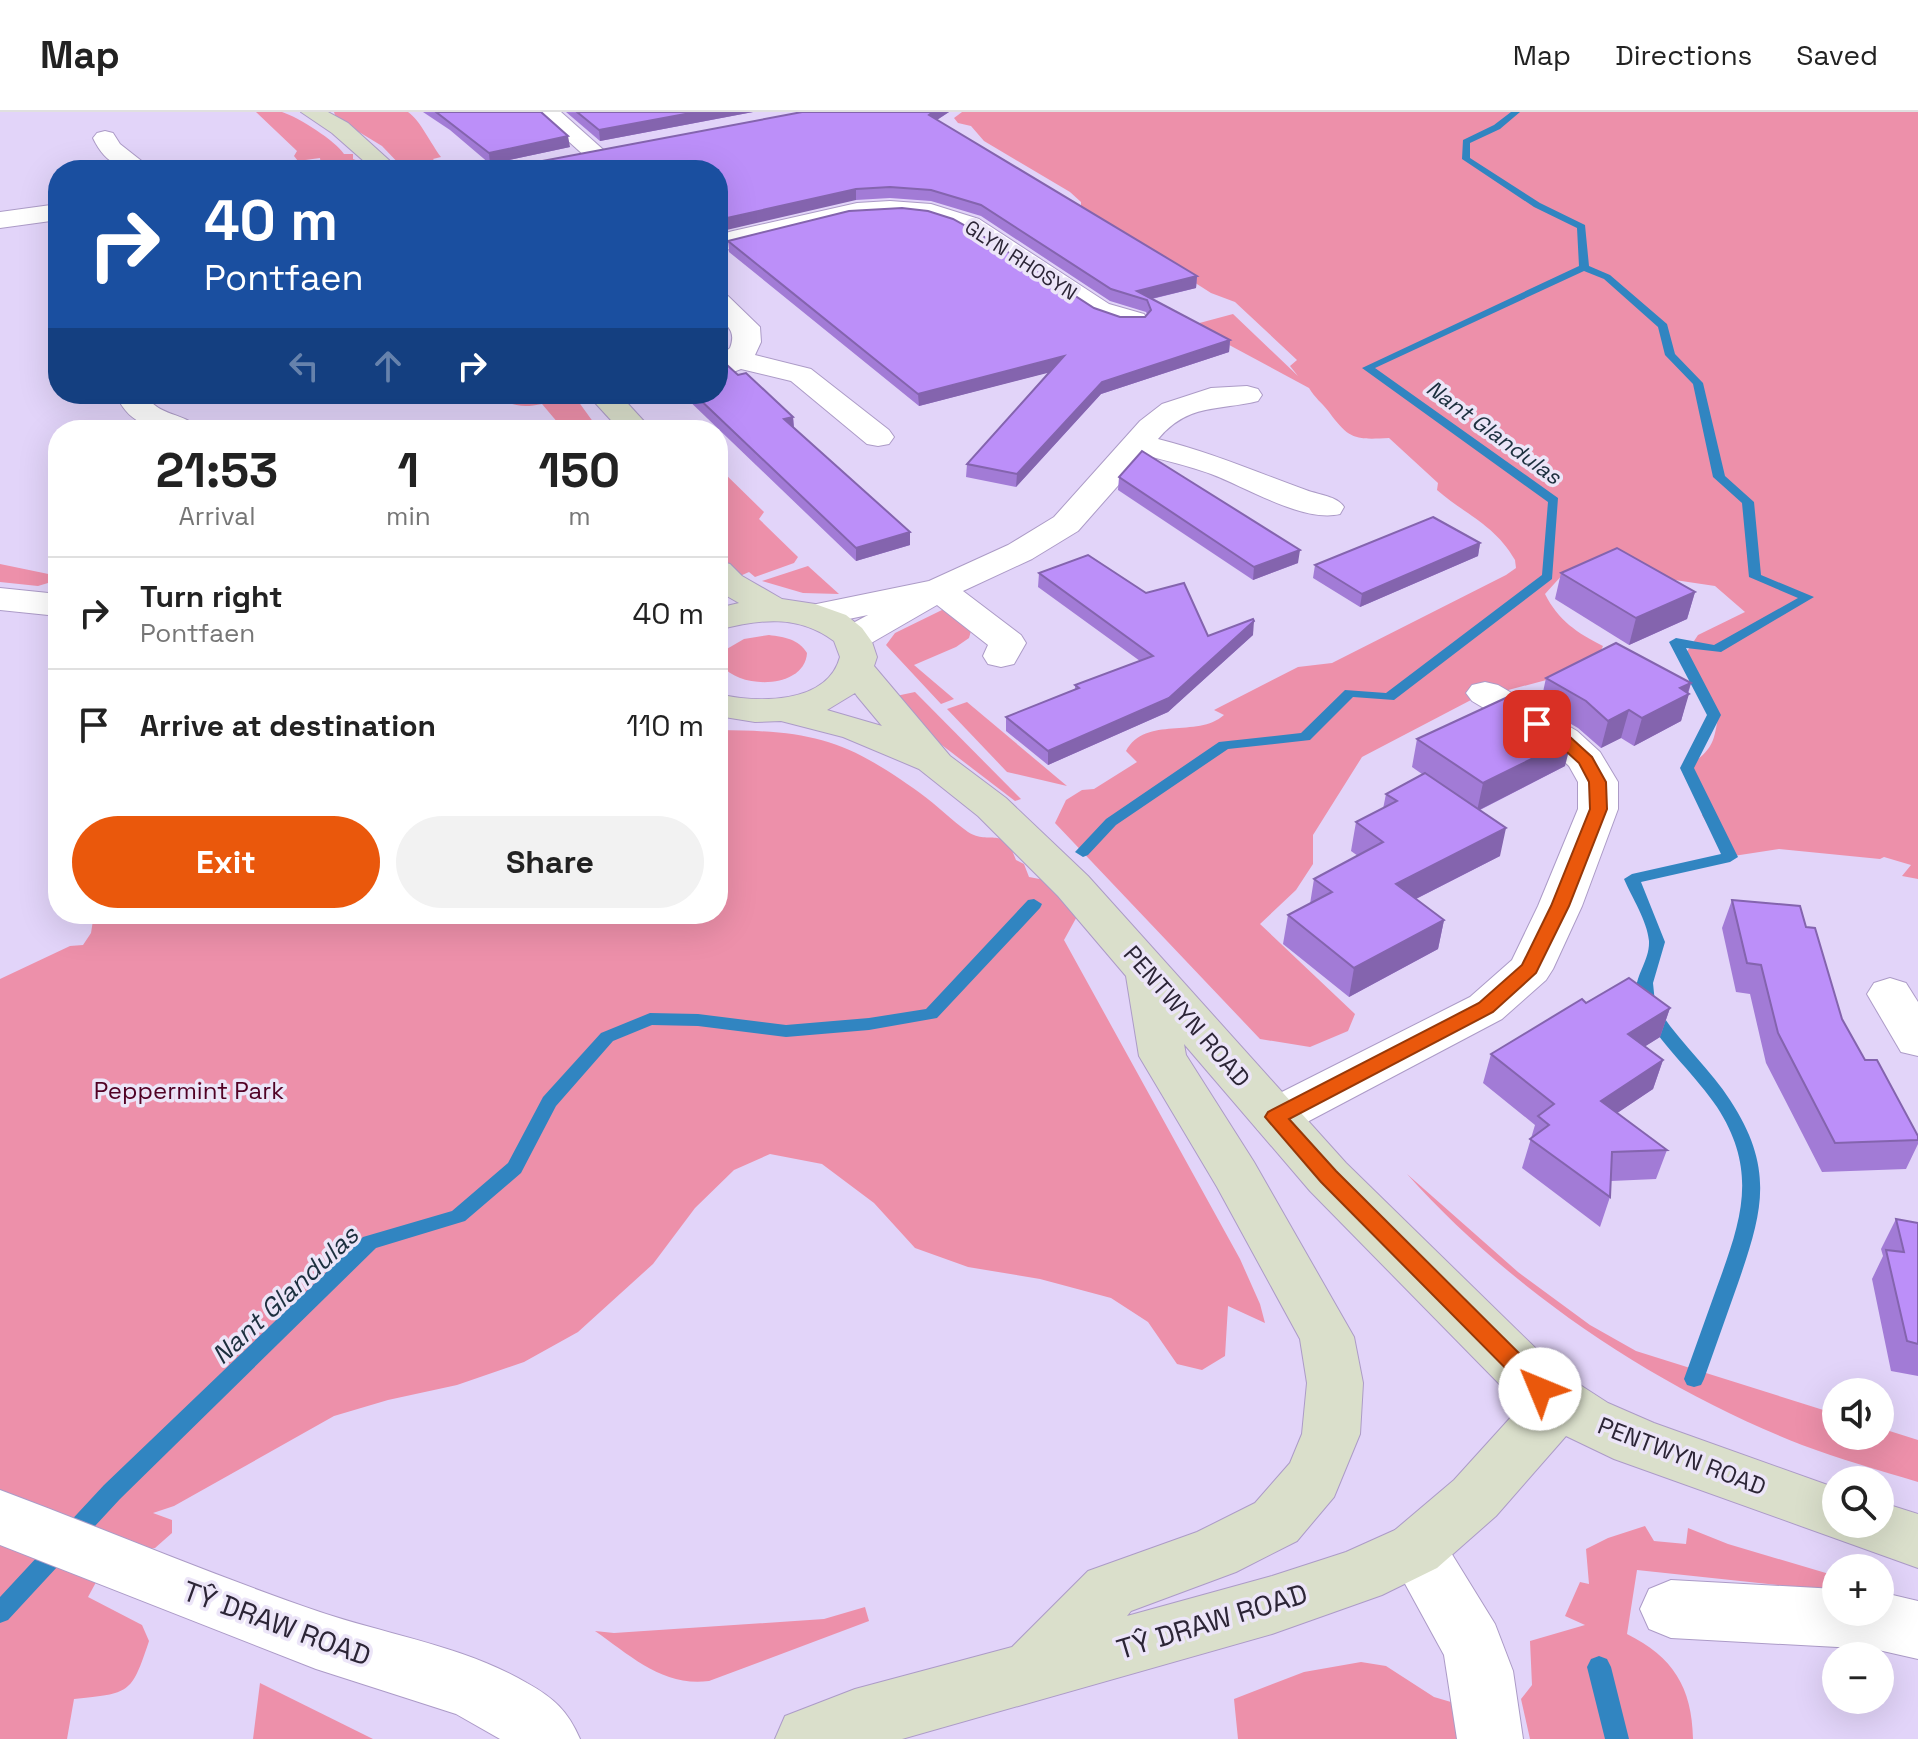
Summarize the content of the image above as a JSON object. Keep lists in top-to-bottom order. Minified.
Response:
{"streets":{"street":["GLYN RHOSYN","PENTWYN ROAD","TŶ DRAW ROAD"]},"crossings":[["PENTWYN ROAD","TŶ DRAW ROAD"]],"water":["Nant Glandulas"],"parks":["Peppermint Park"],"page":{"header":"Map","nav":["Map","Directions","Saved"],"turn":["40 m","Pontfaen"],"eta":["21:53","Arrival","1","min","150","m"],"list":[{"name":"Turn right","note":"Pontfaen","value":"40 m"},{"name":"Arrive at destination","value":"110 m"}],"buttons":["Exit","Share"],"map_buttons":["+","−"]}}
